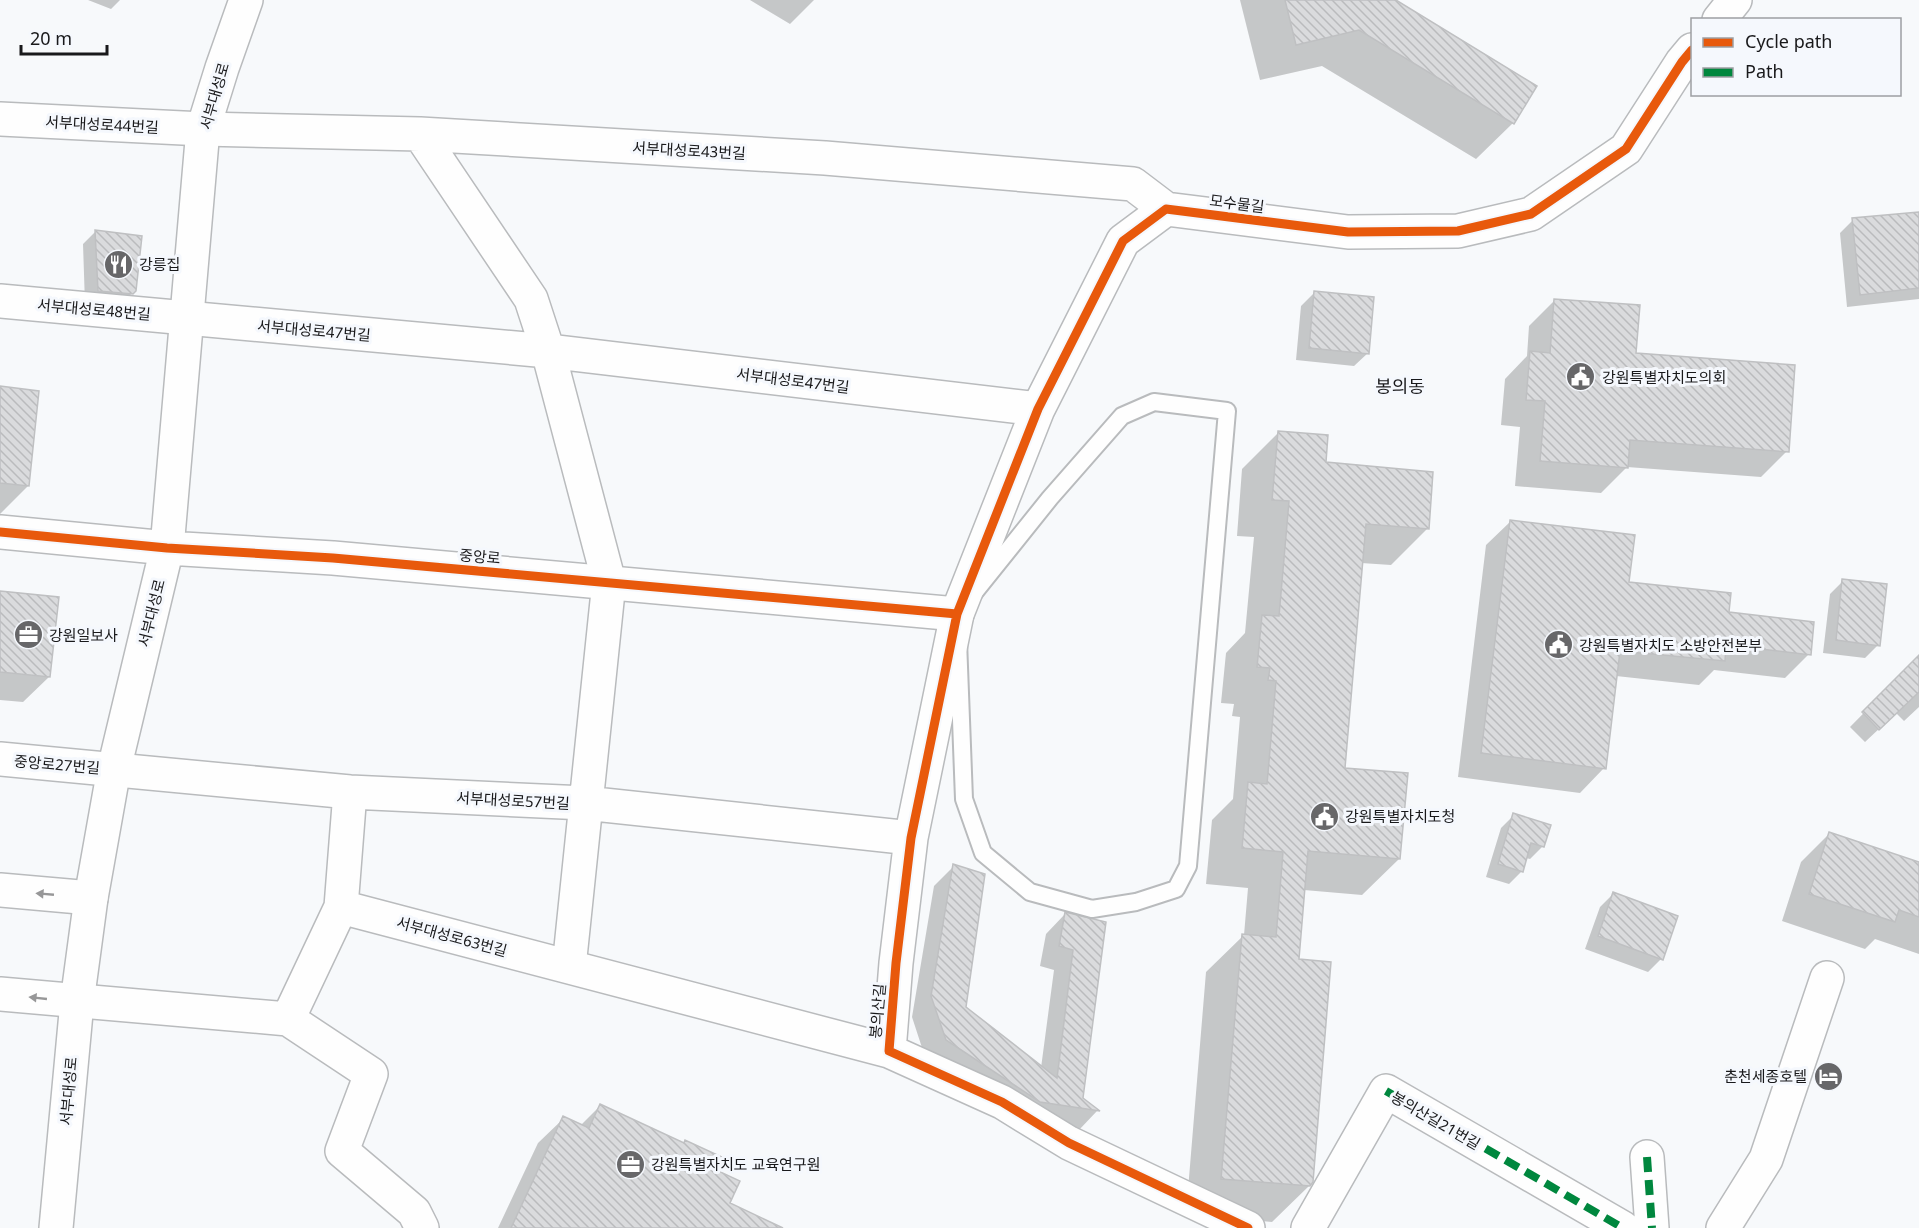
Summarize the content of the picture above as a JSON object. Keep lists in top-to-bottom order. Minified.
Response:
{"streets":{"street":["서부대성로","서부대성로44번길","서부대성로43번길","모수물길","서부대성로48번길","서부대성로47번길","중앙로","중앙로27번길","서부대성로57번길","서부대성로63번길","봉의산길","봉의산길21번길"]},"crossings":[["서부대성로","서부대성로44번길"],["서부대성로","서부대성로43번길"],["서부대성로","서부대성로48번길"],["서부대성로","서부대성로47번길"],["서부대성로","중앙로"],["서부대성로","중앙로27번길"],["서부대성로","서부대성로57번길"],["서부대성로44번길","서부대성로43번길"],["서부대성로43번길","모수물길"],["서부대성로48번길","서부대성로47번길"],["중앙로","봉의산길"],["중앙로27번길","서부대성로57번길"],["서부대성로57번길","봉의산길"],["서부대성로63번길","봉의산길"]],"districts":["봉의동"],"places":{"restaurant":["강릉집"],"public building":["강원특별자치도의회","강원특별자치도 소방안전본부","강원특별자치도청"],"office":["강원일보사","강원특별자치도 교육연구원"],"hotel":["춘천세종호텔"]},"legend":["Cycle path","Path"],"scale_bar":"20 m"}
